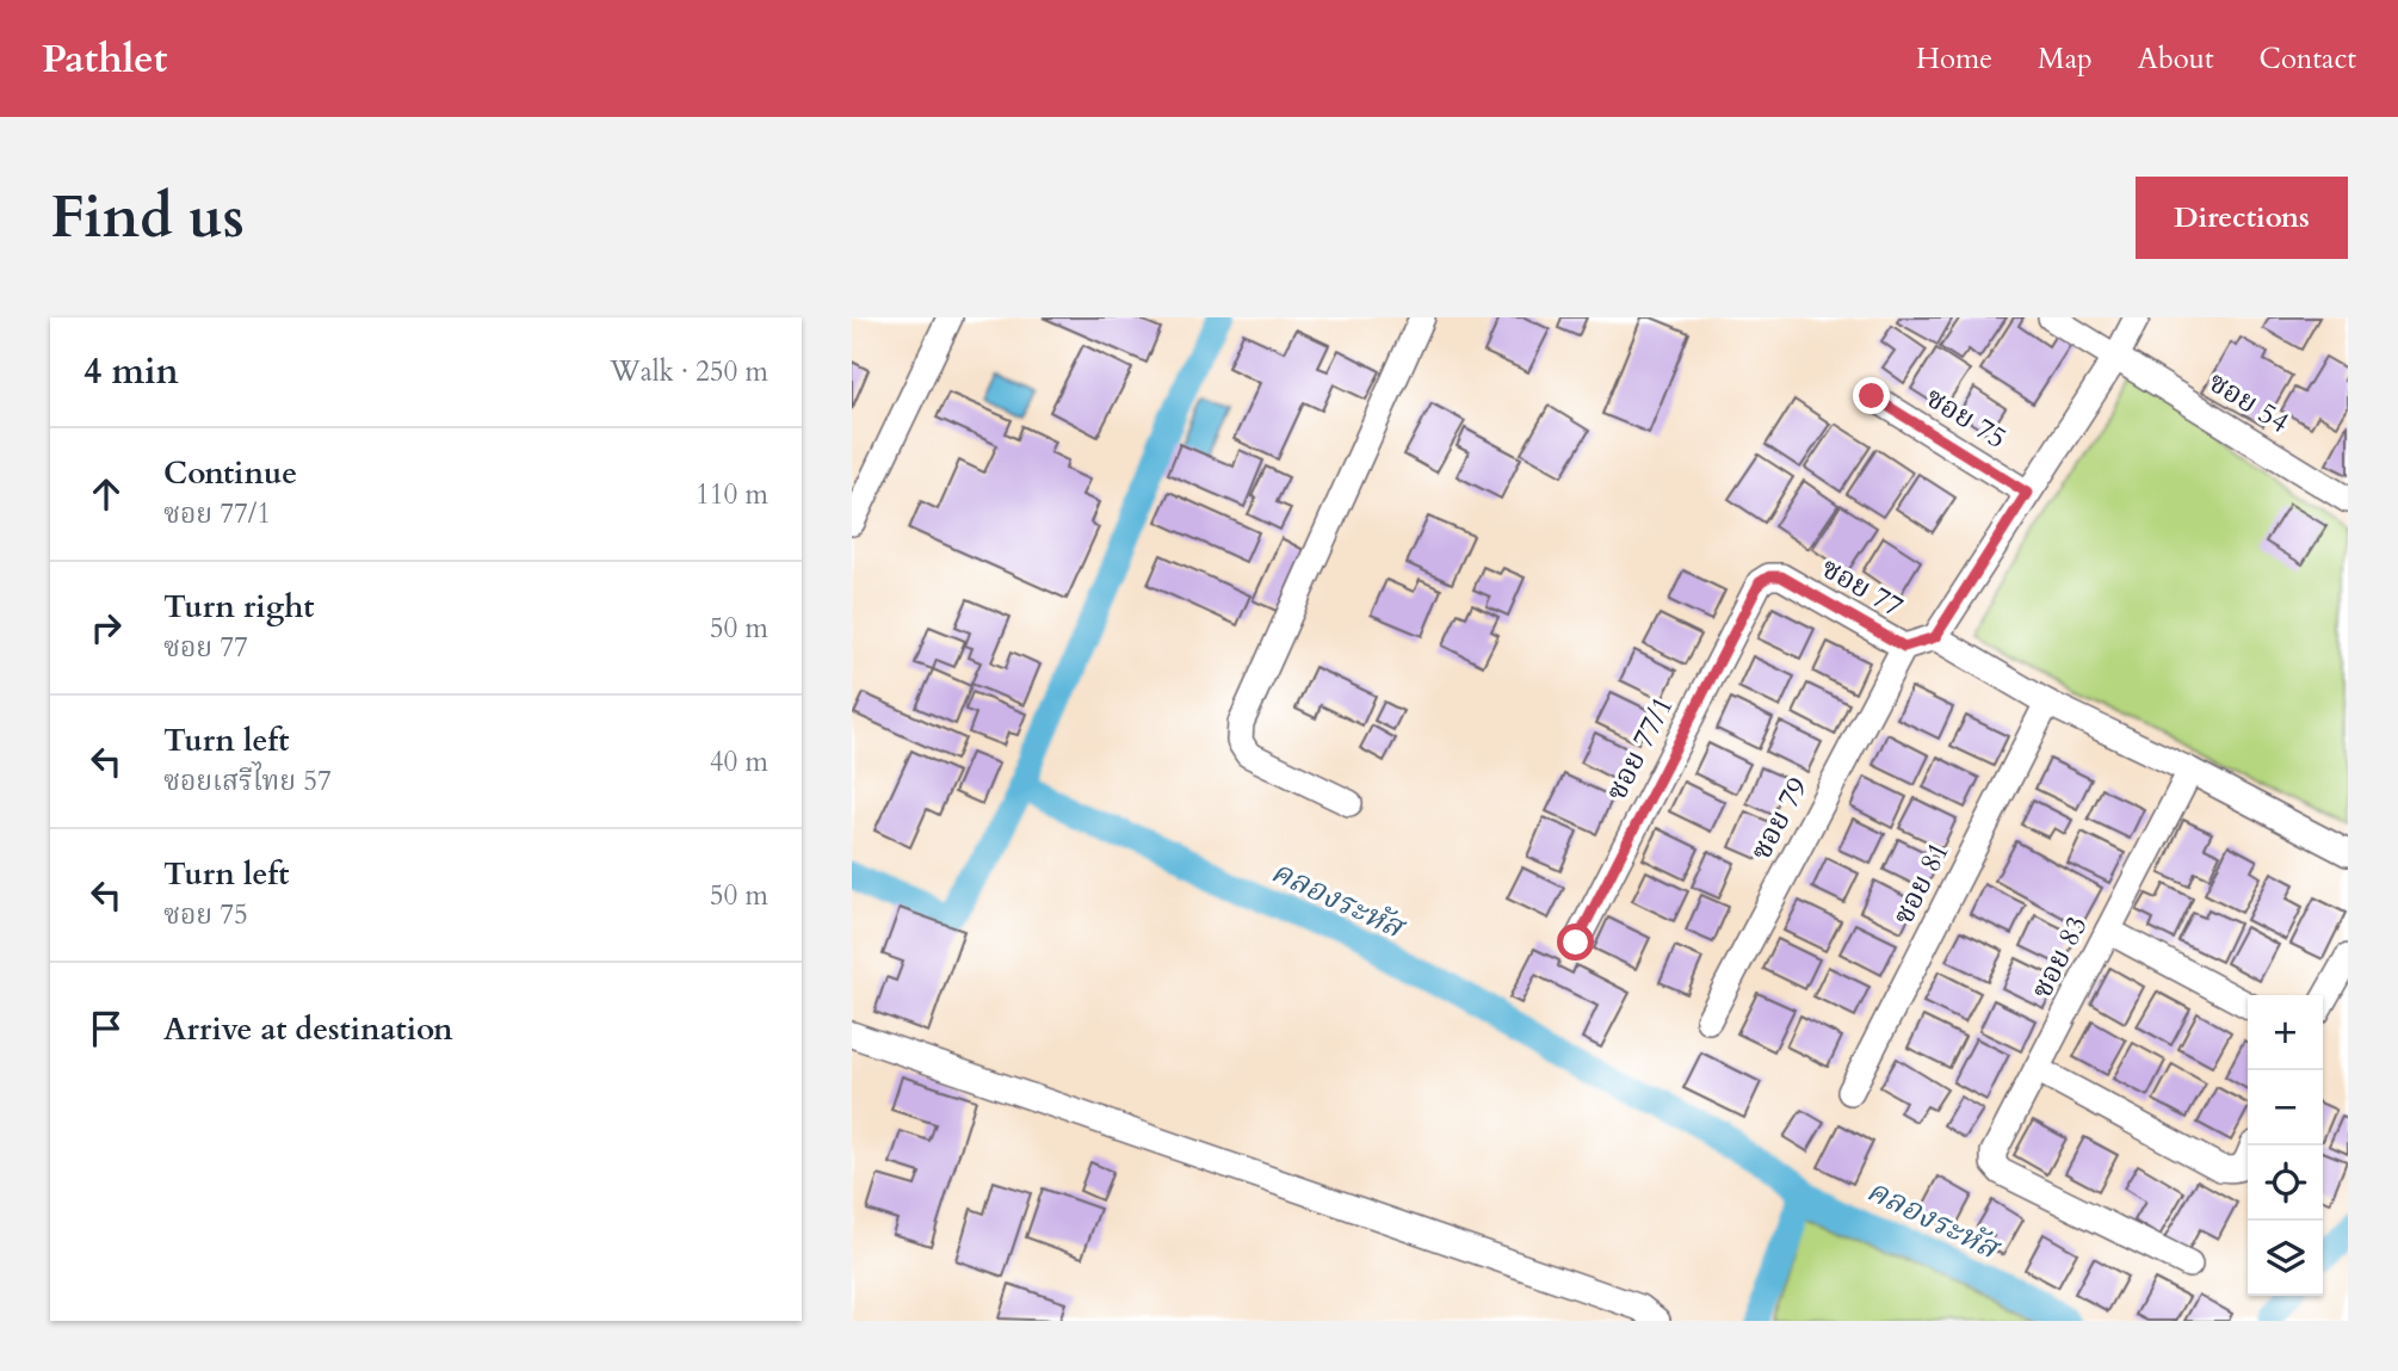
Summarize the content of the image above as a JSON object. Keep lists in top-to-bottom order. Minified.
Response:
{"streets":{"street":["ซอย 54","ซอย 75","ซอย 77","ซอย 77/1","ซอย 79","ซอย 81","ซอย 83"]},"crossings":[["ซอย 77","ซอย 77/1"],["ซอย 77","ซอย 79"]],"water":["คลองระหัส"],"page":{"header":"Pathlet","nav":["Home","Map","About","Contact"],"buttons":"Directions","title":"Find us","heading":["4 min","Walk · 250 m"],"list":[["Continue","ซอย 77/1","110 m"],["Turn right","ซอย 77","50 m"],["Turn left","ซอยเสรีไทย 57","40 m"],["Turn left","ซอย 75","50 m"],"Arrive at destination"],"map_buttons":["+","−"]}}
